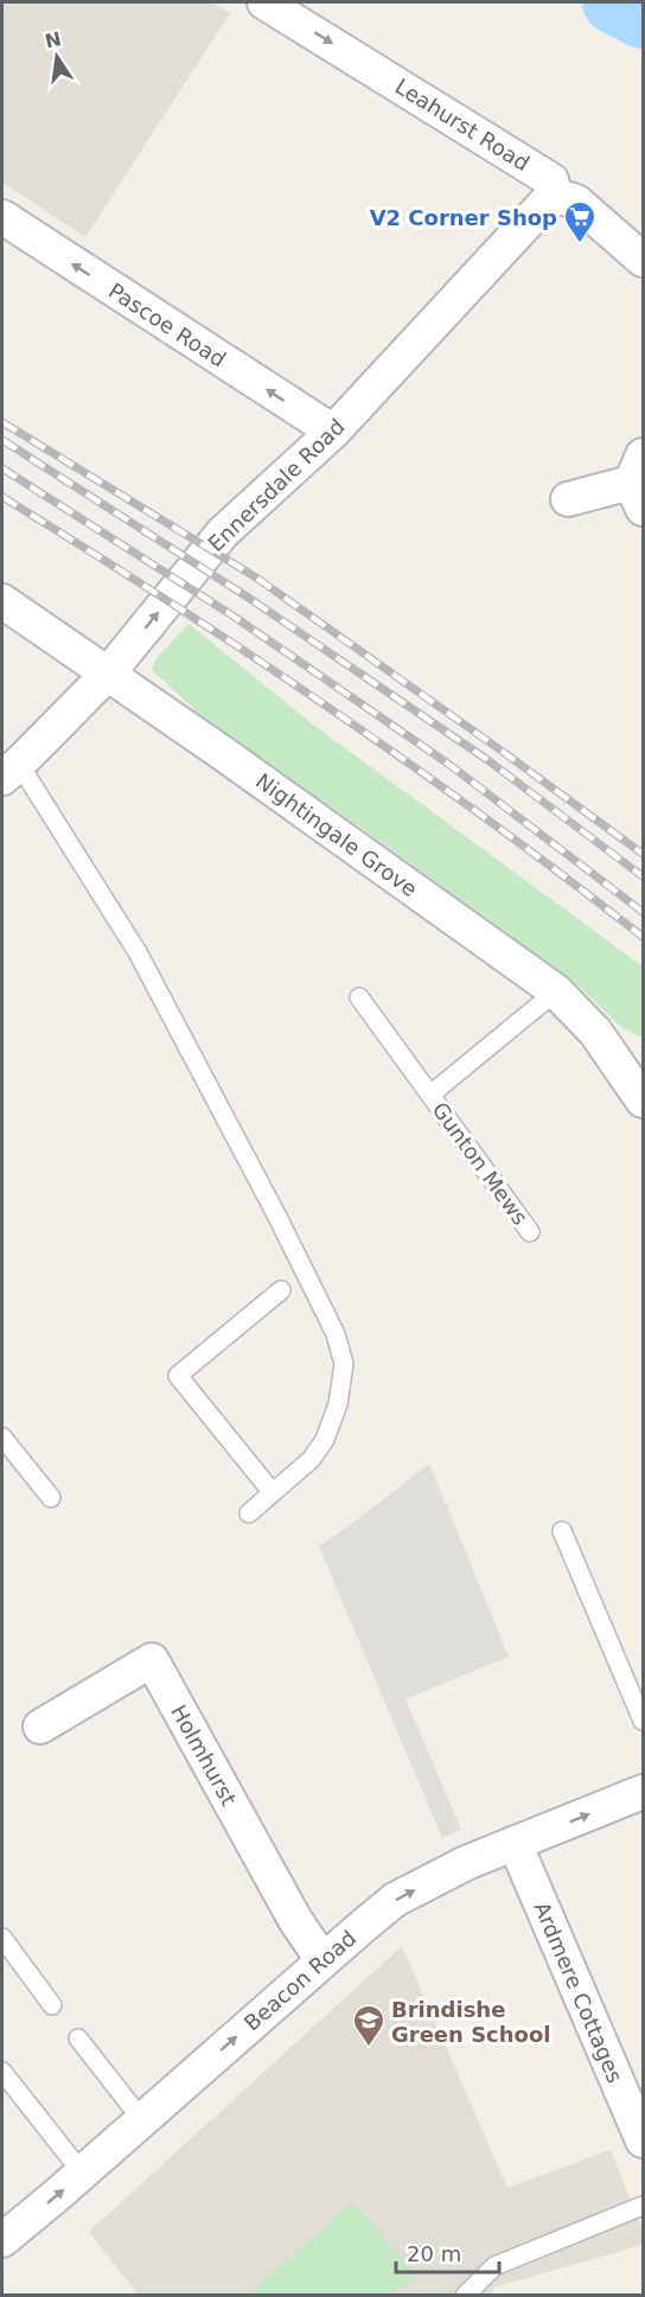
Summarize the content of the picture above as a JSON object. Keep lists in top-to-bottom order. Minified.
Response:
{"streets":{"street":["Leahurst Road","Pascoe Road","Ennersdale Road","Nightingale Grove","Holmhurst","Beacon Road","Ardmere Cottages"],"lane":["Gunton Mews"]},"crossings":[["Leahurst Road","Ennersdale Road"],["Pascoe Road","Ennersdale Road"],["Ennersdale Road","Nightingale Grove"],["Nightingale Grove","Gunton Mews"],["Holmhurst","Beacon Road"],["Beacon Road","Ardmere Cottages"]],"one_way":["Leahurst Road","Pascoe Road","Ennersdale Road","Beacon Road"],"places":{"supermarket":["V2 Corner Shop"],"school or university":["Brindishe Green School"]},"scale_bar":"20 m","north":"top"}
